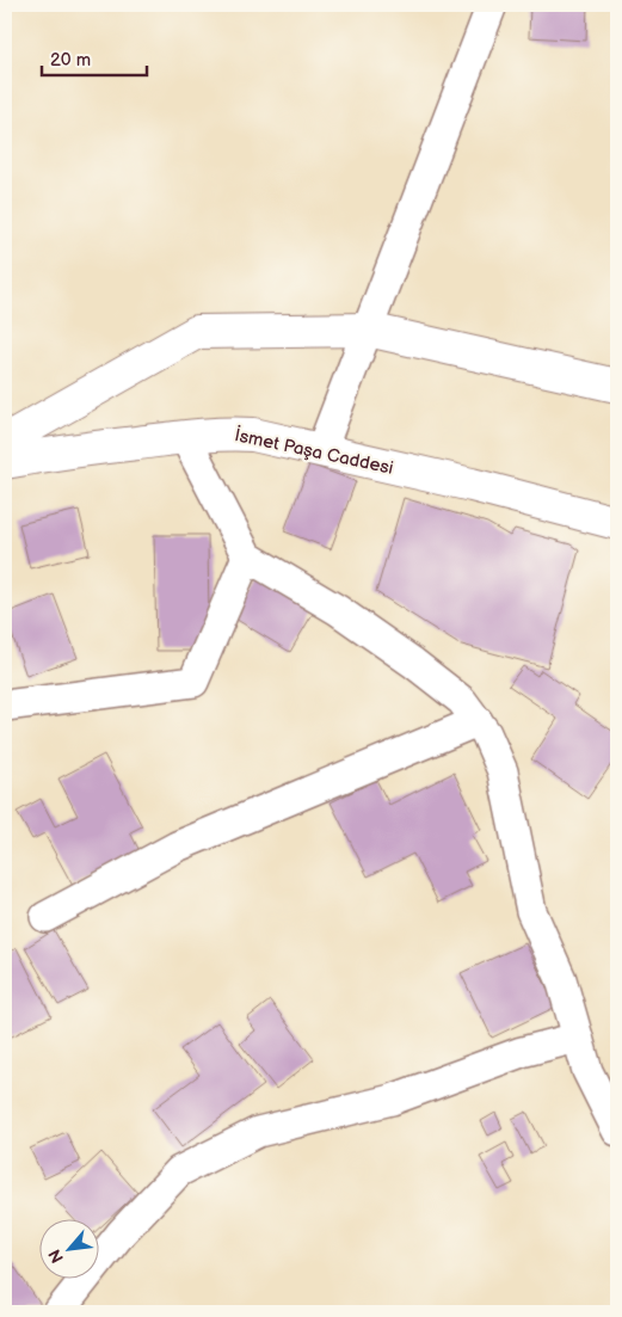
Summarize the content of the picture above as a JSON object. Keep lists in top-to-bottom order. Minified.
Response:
{"streets":{"main road":["İsmet Paşa Caddesi"]},"scale_bar":"20 m","north":"bottom left"}
